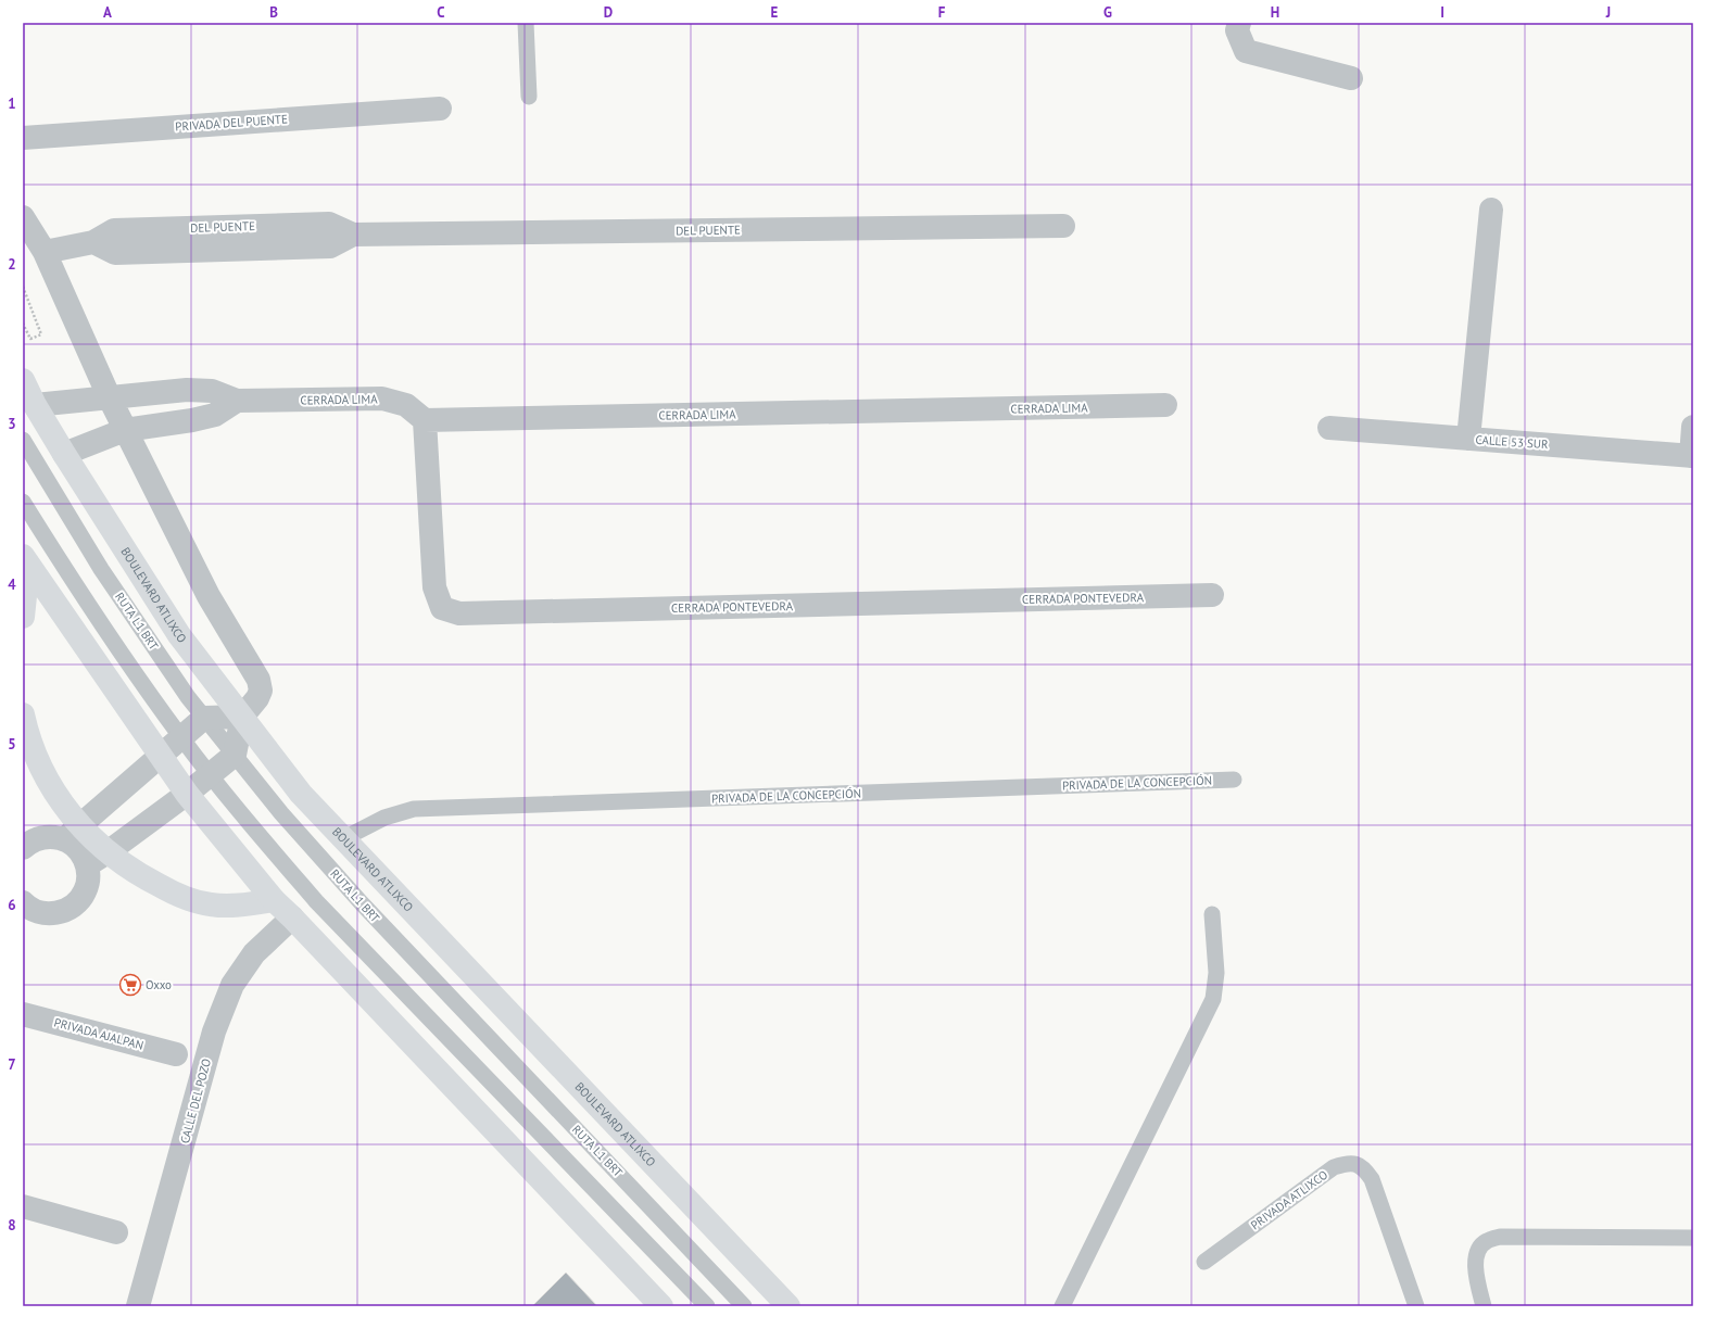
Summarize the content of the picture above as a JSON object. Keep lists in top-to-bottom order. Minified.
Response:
{"streets":{"main road":["BOULEVARD ATLIXCO"],"street":["PRIVADA DEL PUENTE","DEL PUENTE","CERRADA LIMA","CALLE 53 SUR","CERRADA PONTEVEDRA","PRIVADA AJALPAN","CALLE DEL POZO"],"lane":["RUTA L1 BRT","PRIVADA DE LA CONCEPCIÓN","PRIVADA ATLIXCO"]},"crossings":[["CERRADA LIMA","BOULEVARD ATLIXCO"],["CERRADA LIMA","CERRADA PONTEVEDRA"],["BOULEVARD ATLIXCO","PRIVADA DE LA CONCEPCIÓN"]],"places":{"supermarket":["Oxxo"]},"grid":{"columns":["A","B","C","D","E","F","G","H","I","J"],"rows":["1","2","3","4","5","6","7","8"]}}
